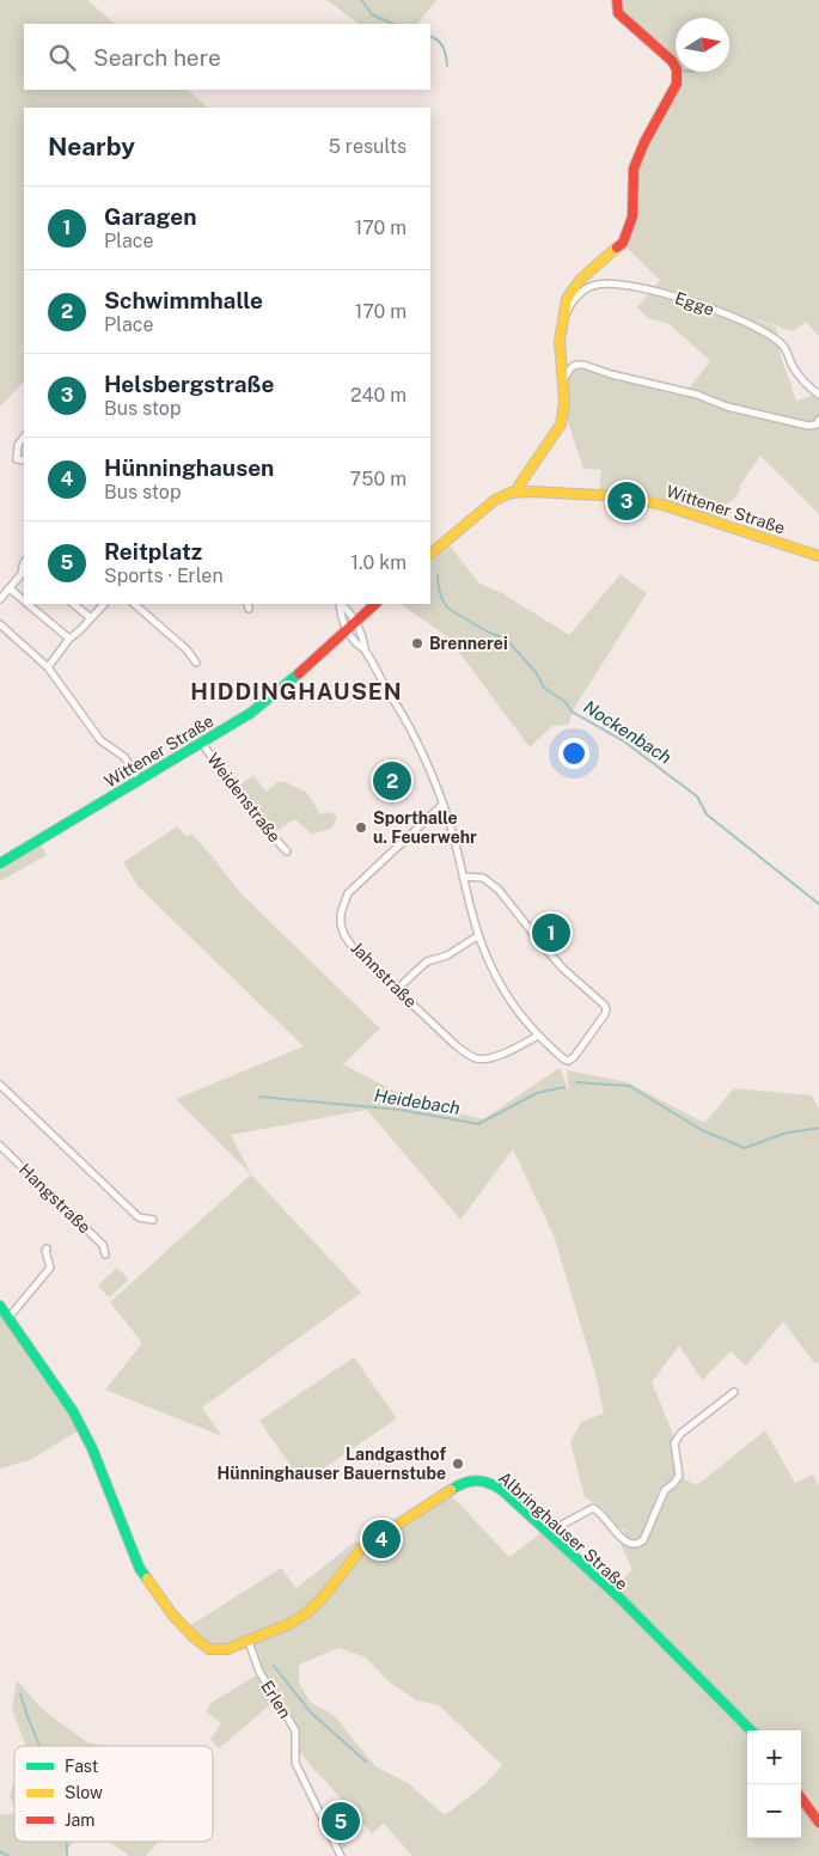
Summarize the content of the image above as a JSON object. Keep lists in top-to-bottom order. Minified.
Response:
{"streets":{"street":["Egge","Wittener Straße","Weidenstraße","Jahnstraße","Hangstraße","Albringhauser Straße","Erlen"]},"crossings":[["Wittener Straße","Weidenstraße"],["Albringhauser Straße","Erlen"]],"districts":["HIDDINGHAUSEN"],"water":["Nockenbach","Heidebach"],"places":["Brennerei","Sporthalle u. Feuerwehr","Landgasthof Hünninghauser Bauernstube"],"legend":["Fast","Slow","Jam"],"north":"right","page":{"search":"Search here","heading":["Nearby","5 results"],"list":[{"mark":"1","name":"Garagen","note":"Place","value":"170 m"},{"mark":"2","name":"Schwimmhalle","note":"Place","value":"170 m"},{"mark":"3","name":"Helsbergstraße","note":"Bus stop","value":"240 m"},{"mark":"4","name":"Hünninghausen","note":"Bus stop","value":"750 m"},{"mark":"5","name":"Reitplatz","note":"Sports · Erlen","value":"1.0 km"}],"pins":["3","2","1","4","5"],"map_buttons":["+","−"]}}
